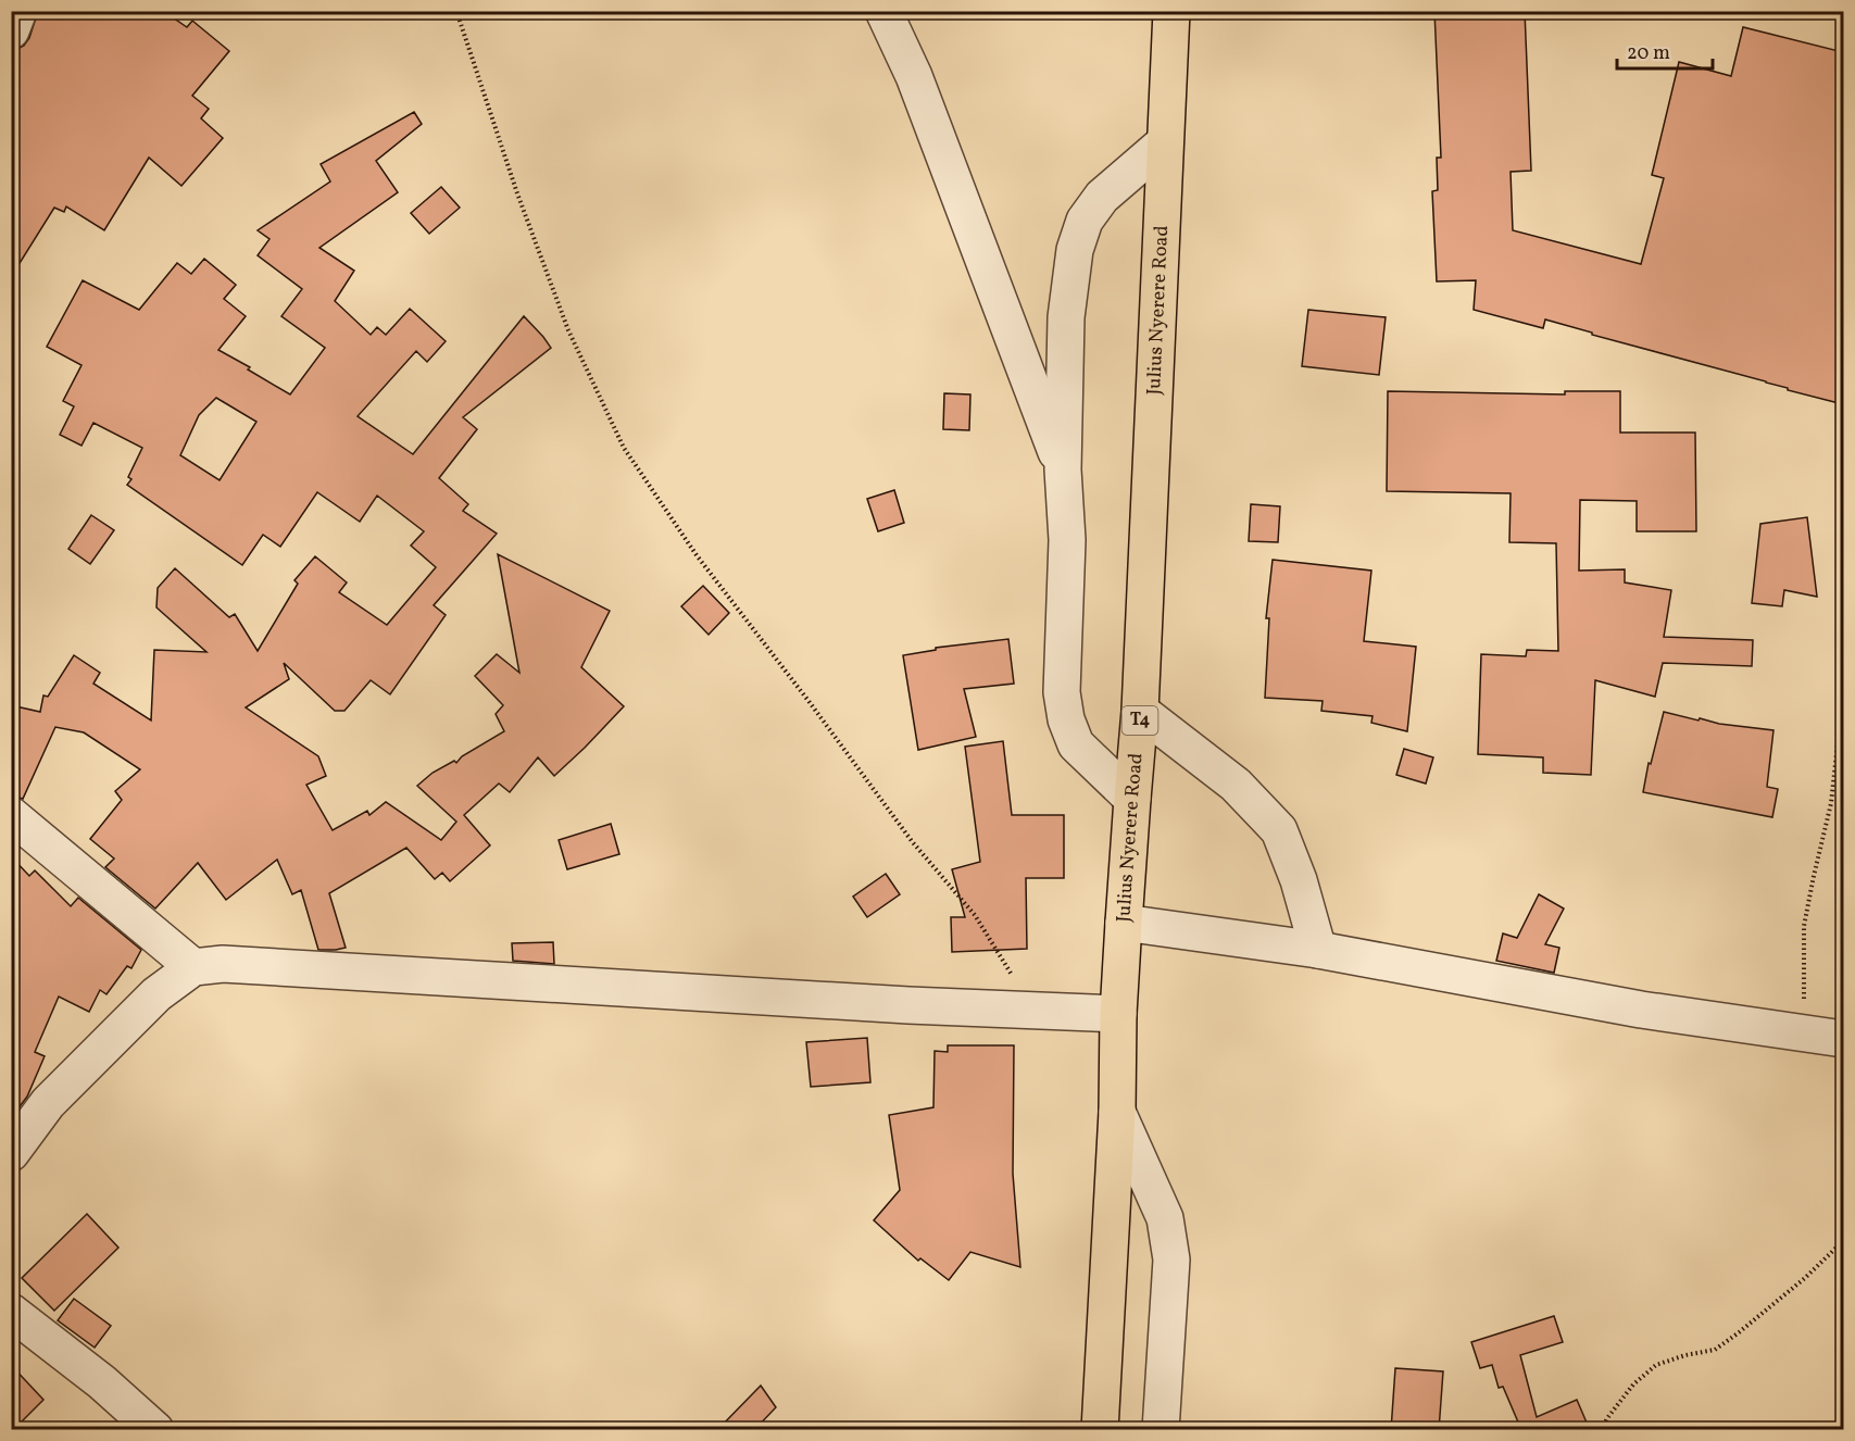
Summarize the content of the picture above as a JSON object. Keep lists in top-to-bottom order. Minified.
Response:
{"streets":{"highway":["Julius Nyerere Road","T4"]},"scale_bar":"20 m"}
